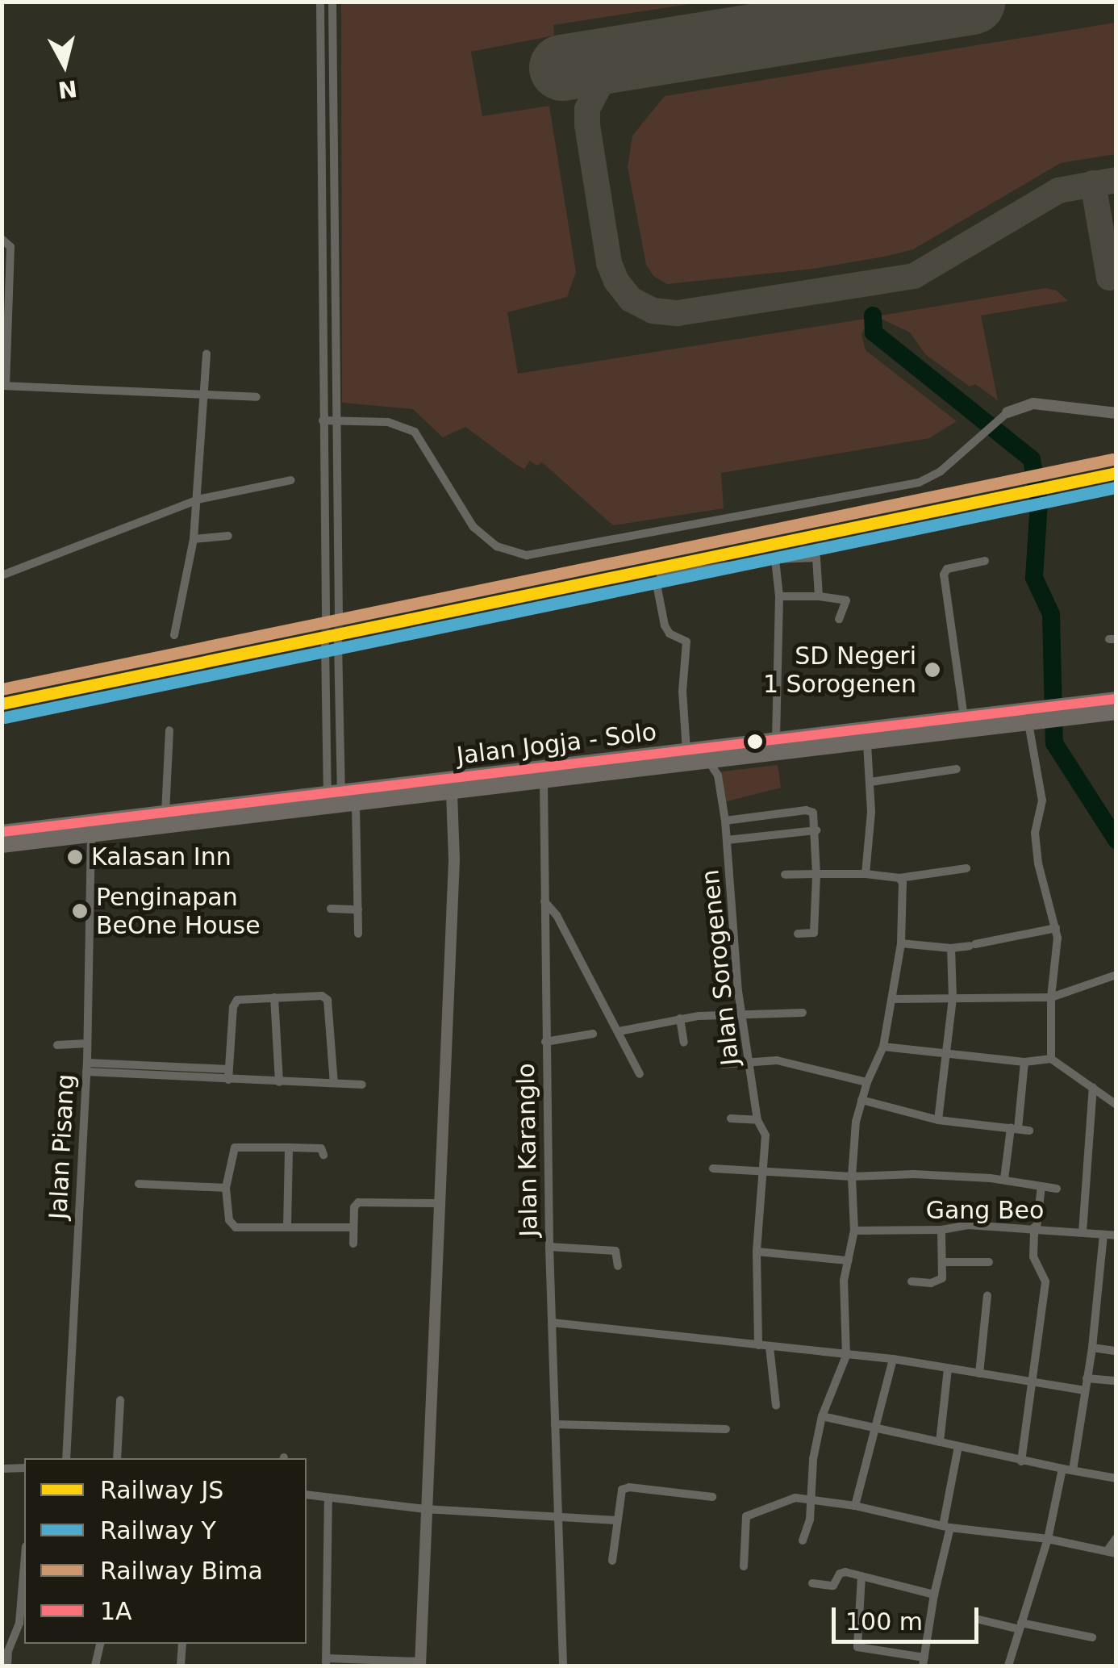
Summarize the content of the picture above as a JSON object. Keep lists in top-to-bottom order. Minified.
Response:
{"streets":{"highway":["Jalan Jogja - Solo"],"street":["Jalan Sorogenen","Jalan Pisang","Jalan Karanglo","Gang Beo"]},"crossings":[["Jalan Jogja - Solo","Jalan Sorogenen"],["Jalan Jogja - Solo","Jalan Pisang"],["Jalan Jogja - Solo","Jalan Karanglo"]],"places":["SD Negeri 1 Sorogenen","Kalasan Inn","Penginapan BeOne House"],"lines":["rail line Bima","rail line JS","rail line Y","transit line 1A"],"legend":["Railway JS","Railway Y","Railway Bima","1A"],"scale_bar":"100 m","north":"bottom"}
